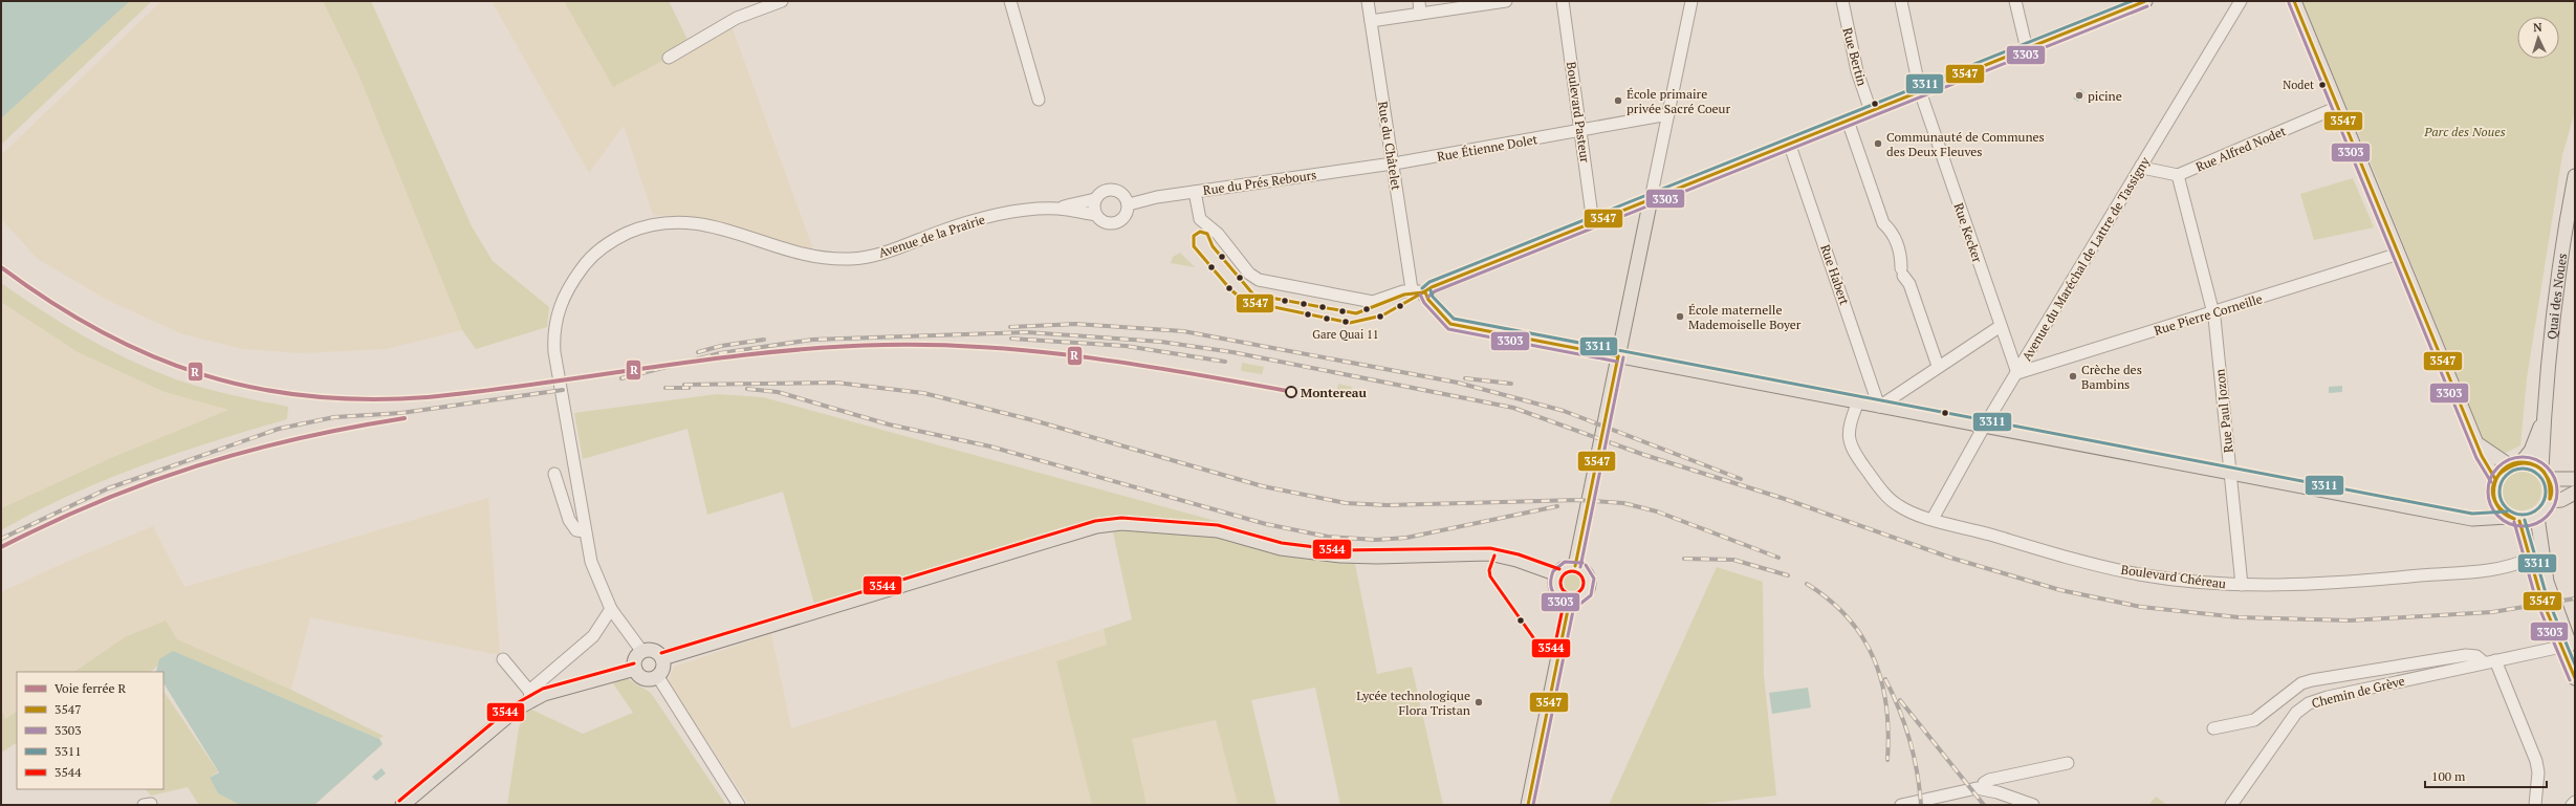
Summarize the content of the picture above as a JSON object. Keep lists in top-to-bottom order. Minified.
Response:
{"streets":{"main road":["Quai des Noues"],"street":["Rue Bertin","Boulevard Pasteur","Rue du Châtelet","Rue Étienne Dolet","Rue Alfred Nodet","Rue du Prés Rebours","Rue Kecker","Avenue de la Prairie","Avenue du Maréchal de Lattre de Tassigny","Rue Habert","Rue Pierre Corneille","Rue Paul Jozon","Boulevard Chéreau","Chemin de Grève"]},"crossings":[["Boulevard Pasteur","Rue Étienne Dolet"],["Rue du Châtelet","Rue Étienne Dolet"],["Rue du Châtelet","Rue du Prés Rebours"],["Rue Étienne Dolet","Rue du Prés Rebours"],["Rue Alfred Nodet","Rue Paul Jozon"],["Rue du Prés Rebours","Avenue de la Prairie"],["Rue Kecker","Avenue du Maréchal de Lattre de Tassigny"],["Rue Kecker","Rue Pierre Corneille"],["Avenue du Maréchal de Lattre de Tassigny","Rue Pierre Corneille"],["Avenue du Maréchal de Lattre de Tassigny","Boulevard Chéreau"],["Rue Pierre Corneille","Rue Paul Jozon"],["Rue Paul Jozon","Boulevard Chéreau"]],"parks":["Parc des Noues"],"places":["Nodet","picine","École primaire privée Sacré Coeur","Communauté de Communes des Deux Fleuves","École maternelle Mademoiselle Boyer","Gare Quai 11","Crèche des Bambins","Montereau","Lycée technologique Flora Tristan"],"lines":["transit line 3547","transit line 3311","transit line 3303","rail line R","transit line 3544"],"legend":["Voie ferrée R","3547","3303","3311","3544"],"scale_bar":"100 m","north":"top"}
